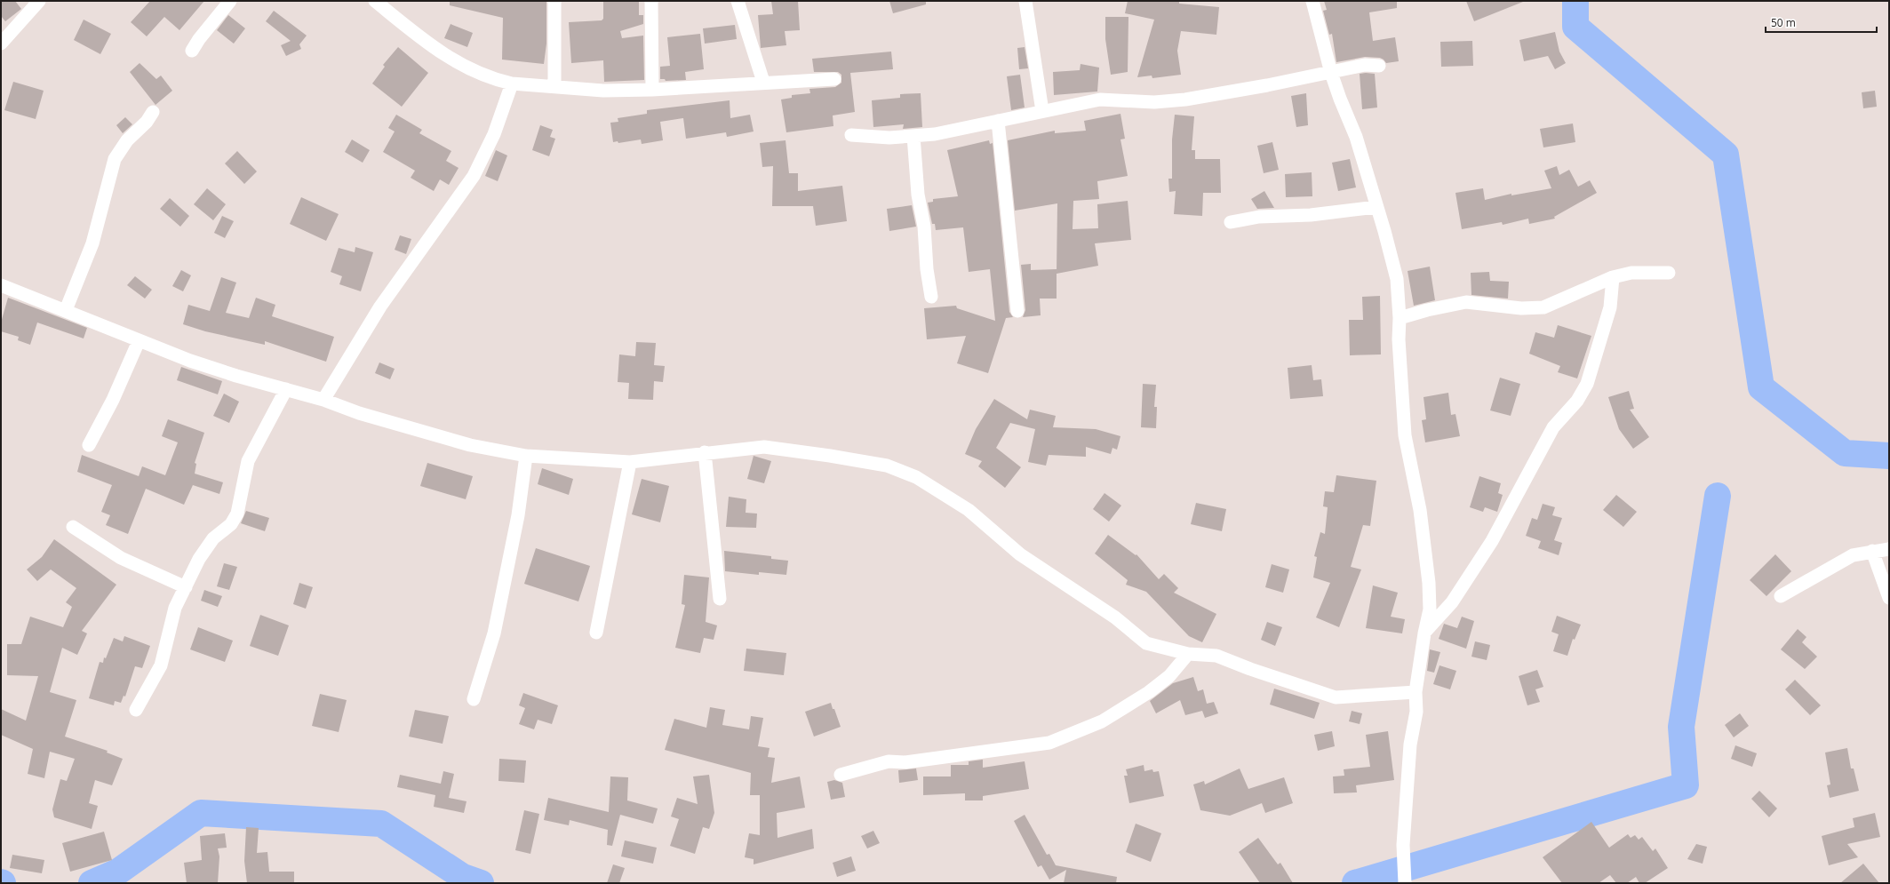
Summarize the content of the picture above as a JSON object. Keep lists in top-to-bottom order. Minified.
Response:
{"scale_bar":"50 m"}
